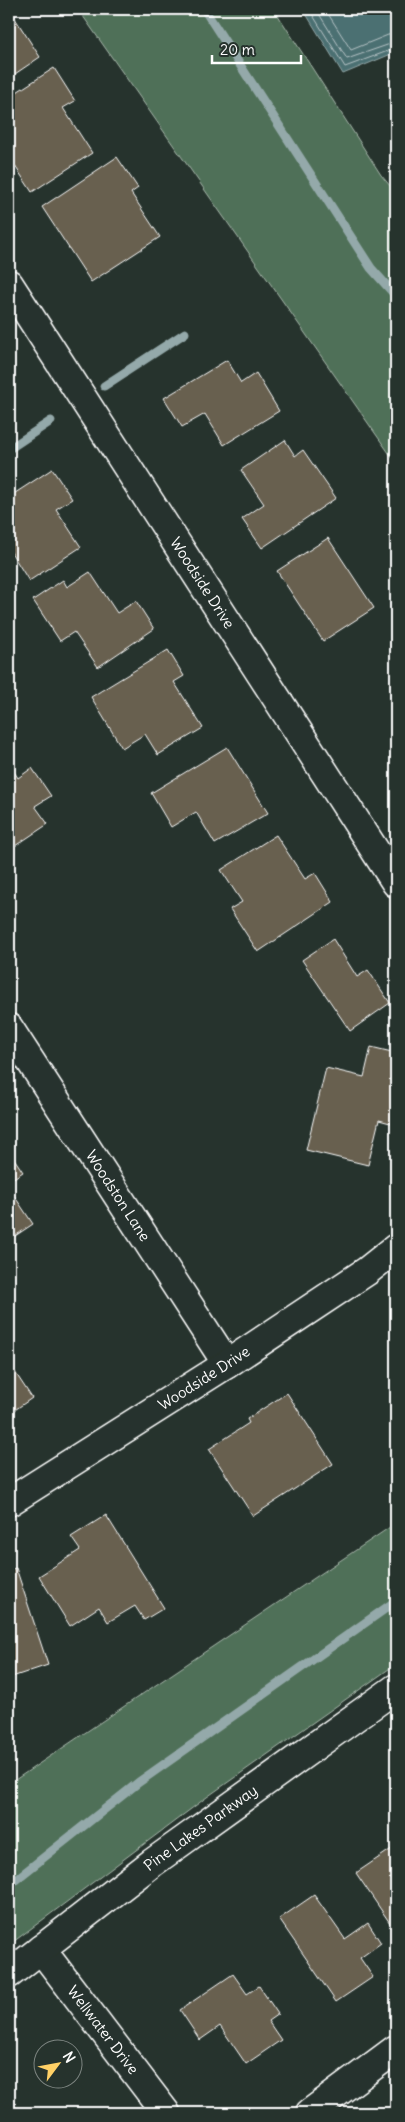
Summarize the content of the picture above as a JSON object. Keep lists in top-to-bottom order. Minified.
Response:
{"streets":{"street":["Woodside Drive","Woodston Lane","Pine Lakes Parkway","Wellwater Drive"]},"crossings":[["Woodside Drive","Woodston Lane"],["Pine Lakes Parkway","Wellwater Drive"]],"scale_bar":"20 m","north":"top right"}
